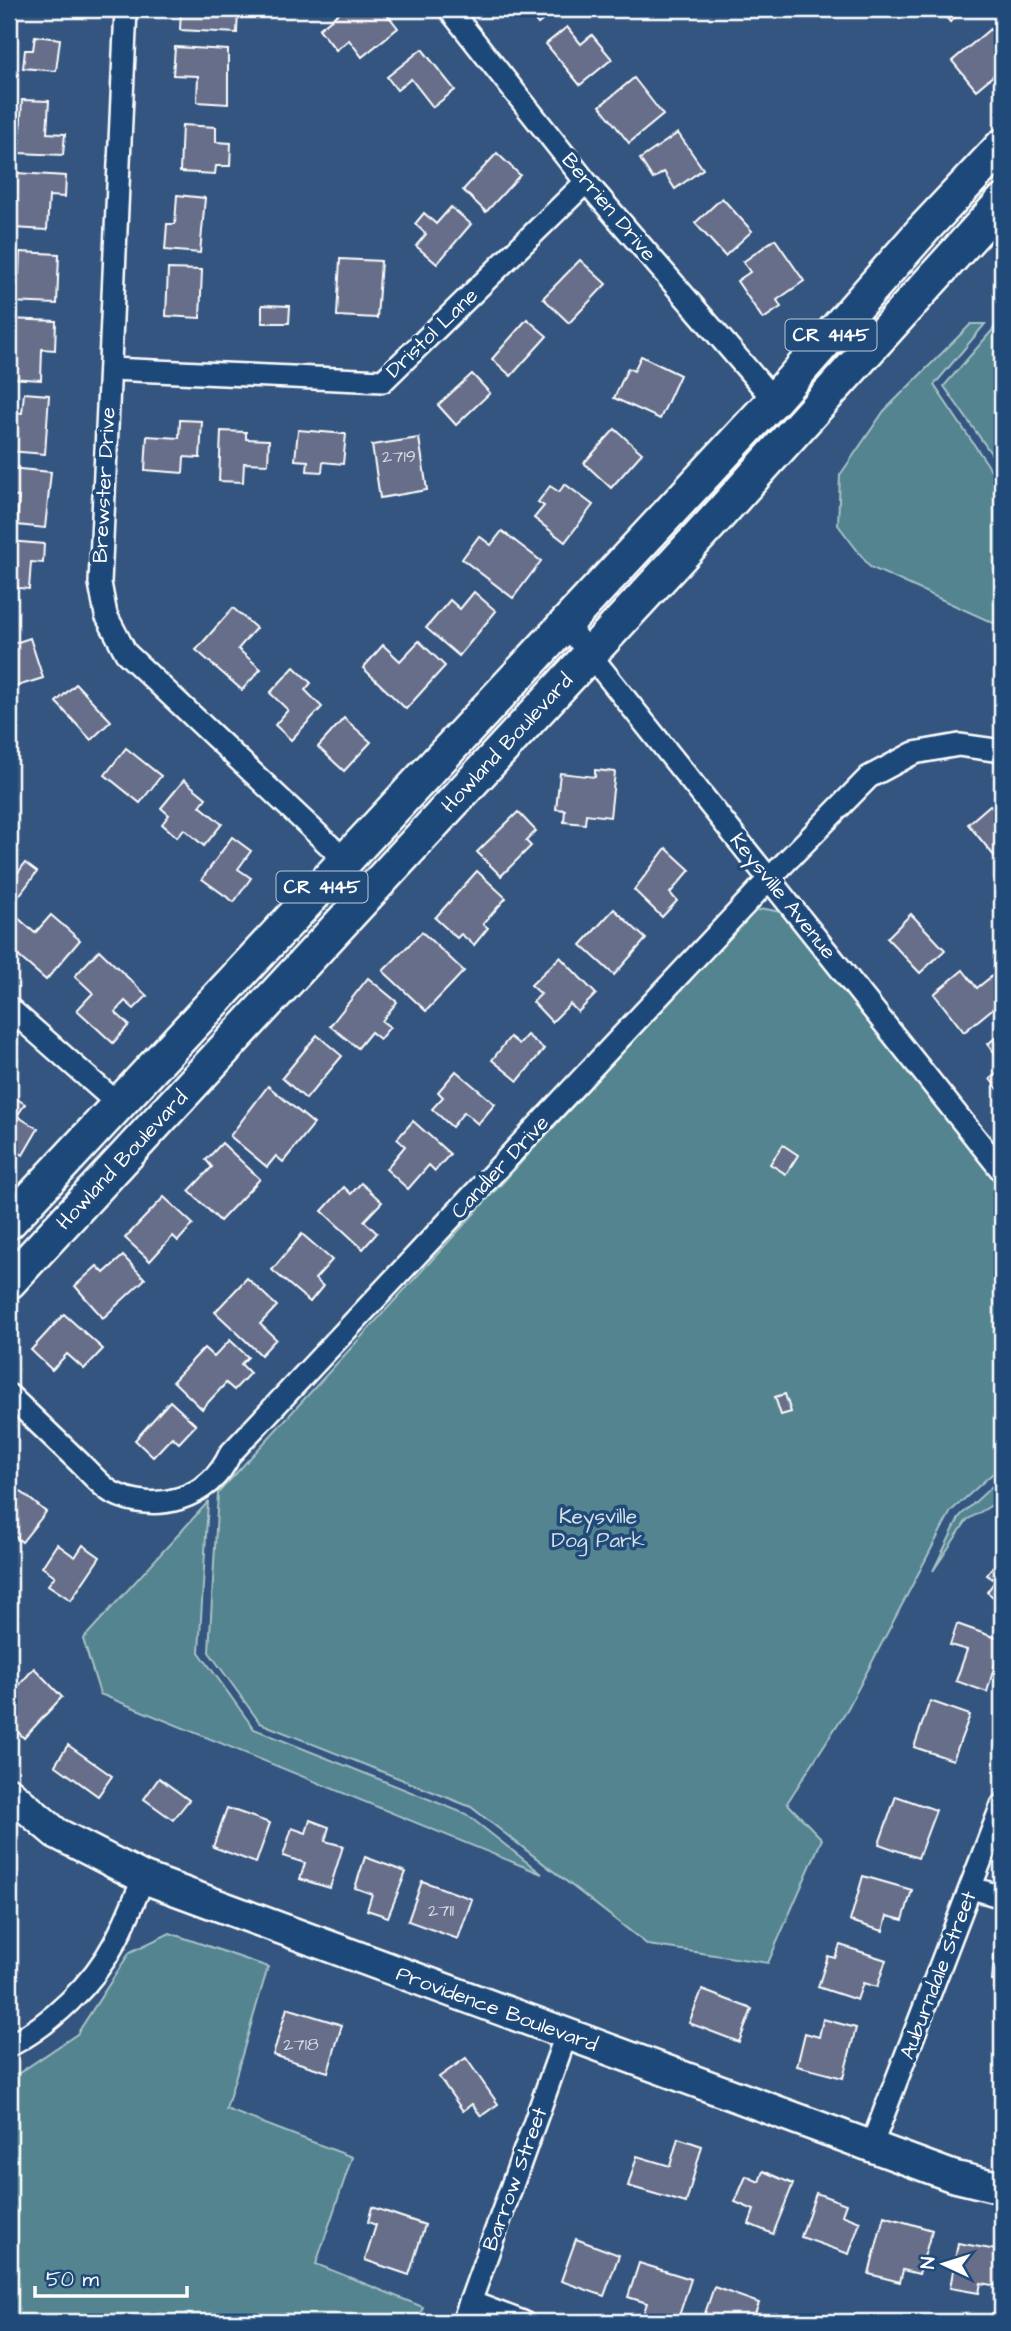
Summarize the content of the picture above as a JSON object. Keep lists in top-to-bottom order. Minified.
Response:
{"streets":{"main road":["CR 4145","Howland Boulevard","Providence Boulevard"],"street":["Berrien Drive","Dristol Lane","Brewster Drive","Keysville Avenue","Candler Drive","Auburndale Street","Barrow Street"]},"crossings":[["Berrien Drive","Dristol Lane"],["Berrien Drive","Howland Boulevard"],["Dristol Lane","Brewster Drive"],["Brewster Drive","Howland Boulevard"],["Howland Boulevard","Keysville Avenue"],["Keysville Avenue","Candler Drive"],["Auburndale Street","Providence Boulevard"],["Providence Boulevard","Barrow Street"]],"parks":["Keysville Dog Park"],"house_numbers":["2719","2711","2718"],"scale_bar":"50 m","north":"left"}
